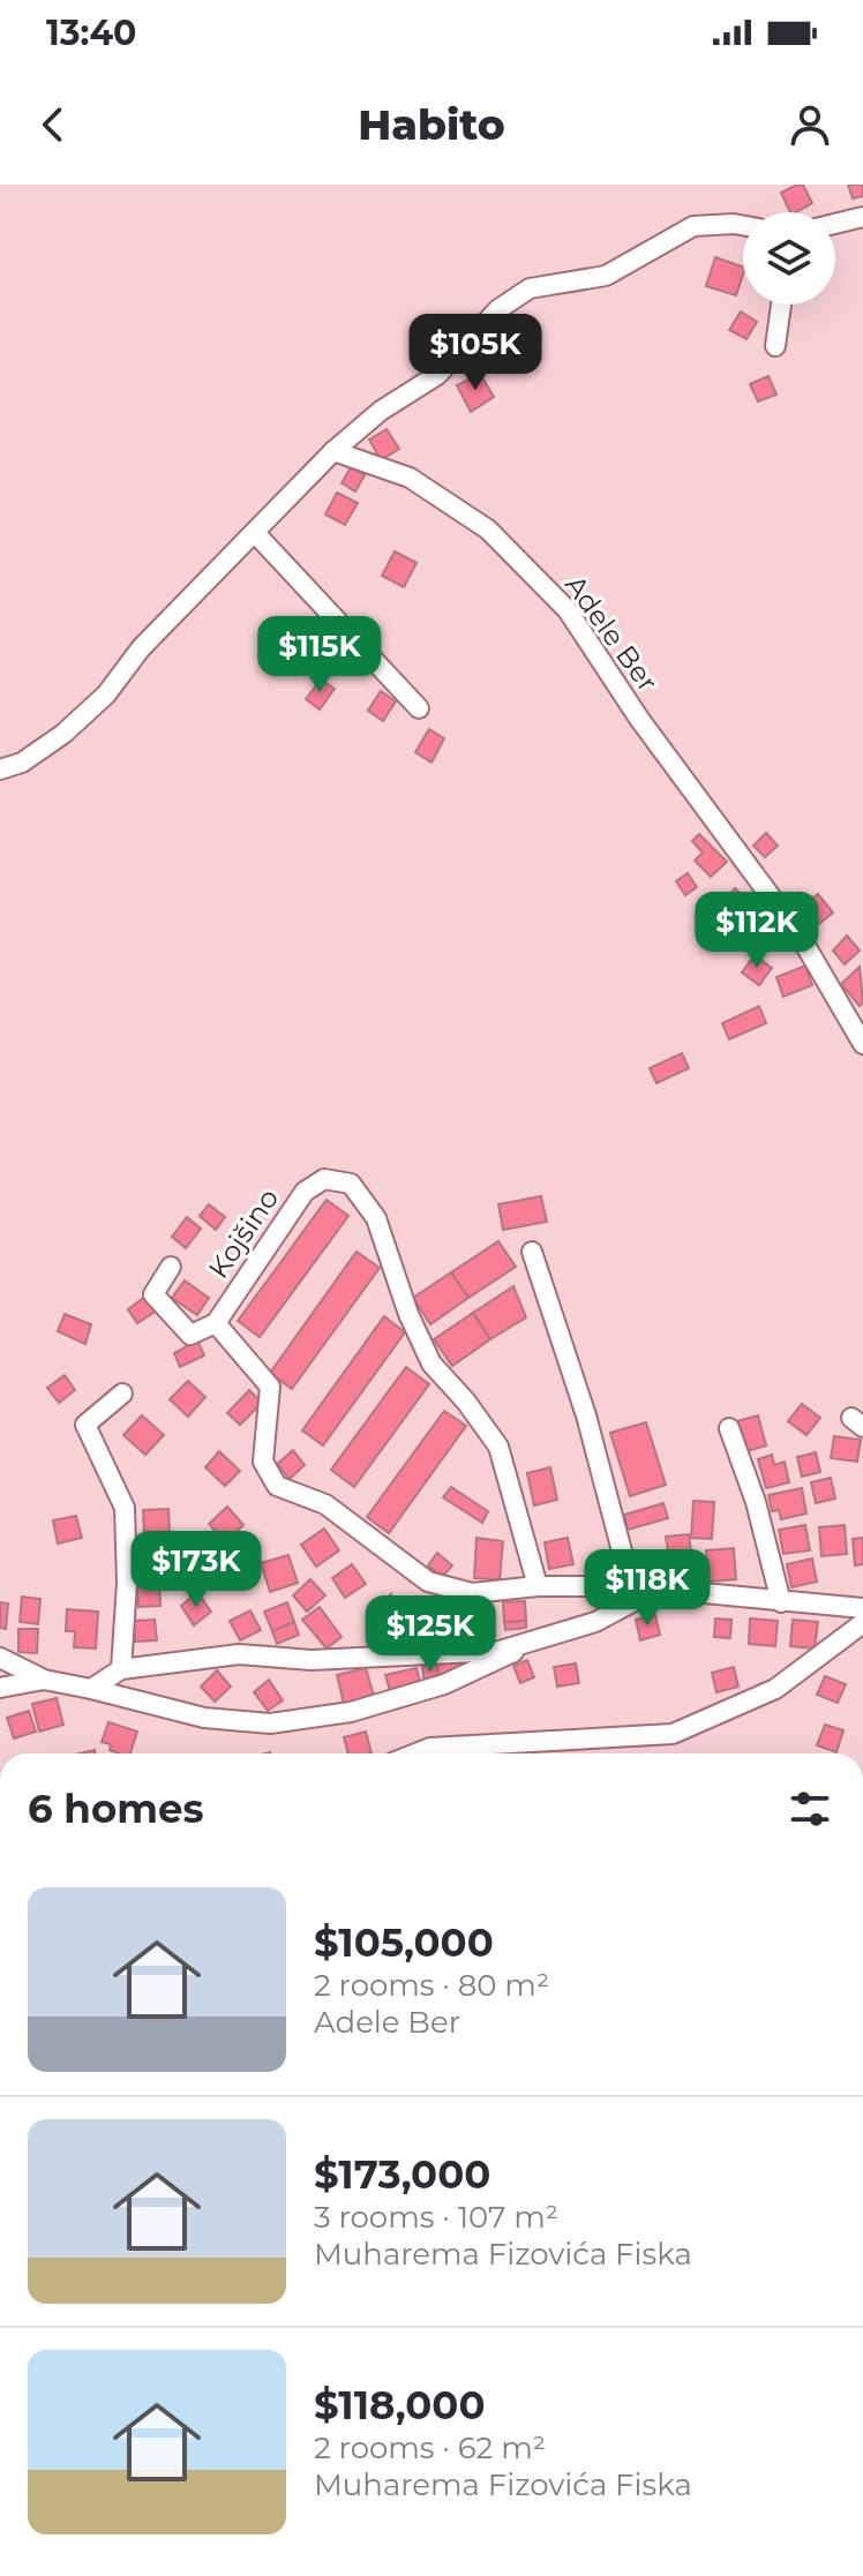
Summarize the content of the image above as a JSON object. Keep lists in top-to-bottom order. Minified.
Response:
{"streets":{"street":["Adele Ber","Kojšino"]},"page":{"status":"13:40","header":"Habito","price":["$105K","$115K","$112K","$173K","$118K","$125K"],"heading":"6 homes","list":[{"name":"$105,000","note":"2 rooms · 80 m² · Adele Ber"},{"name":"$173,000","note":"3 rooms · 107 m² · Muharema Fizovića Fiska"},{"name":"$118,000","note":"2 rooms · 62 m² · Muharema Fizovića Fiska"}]}}
